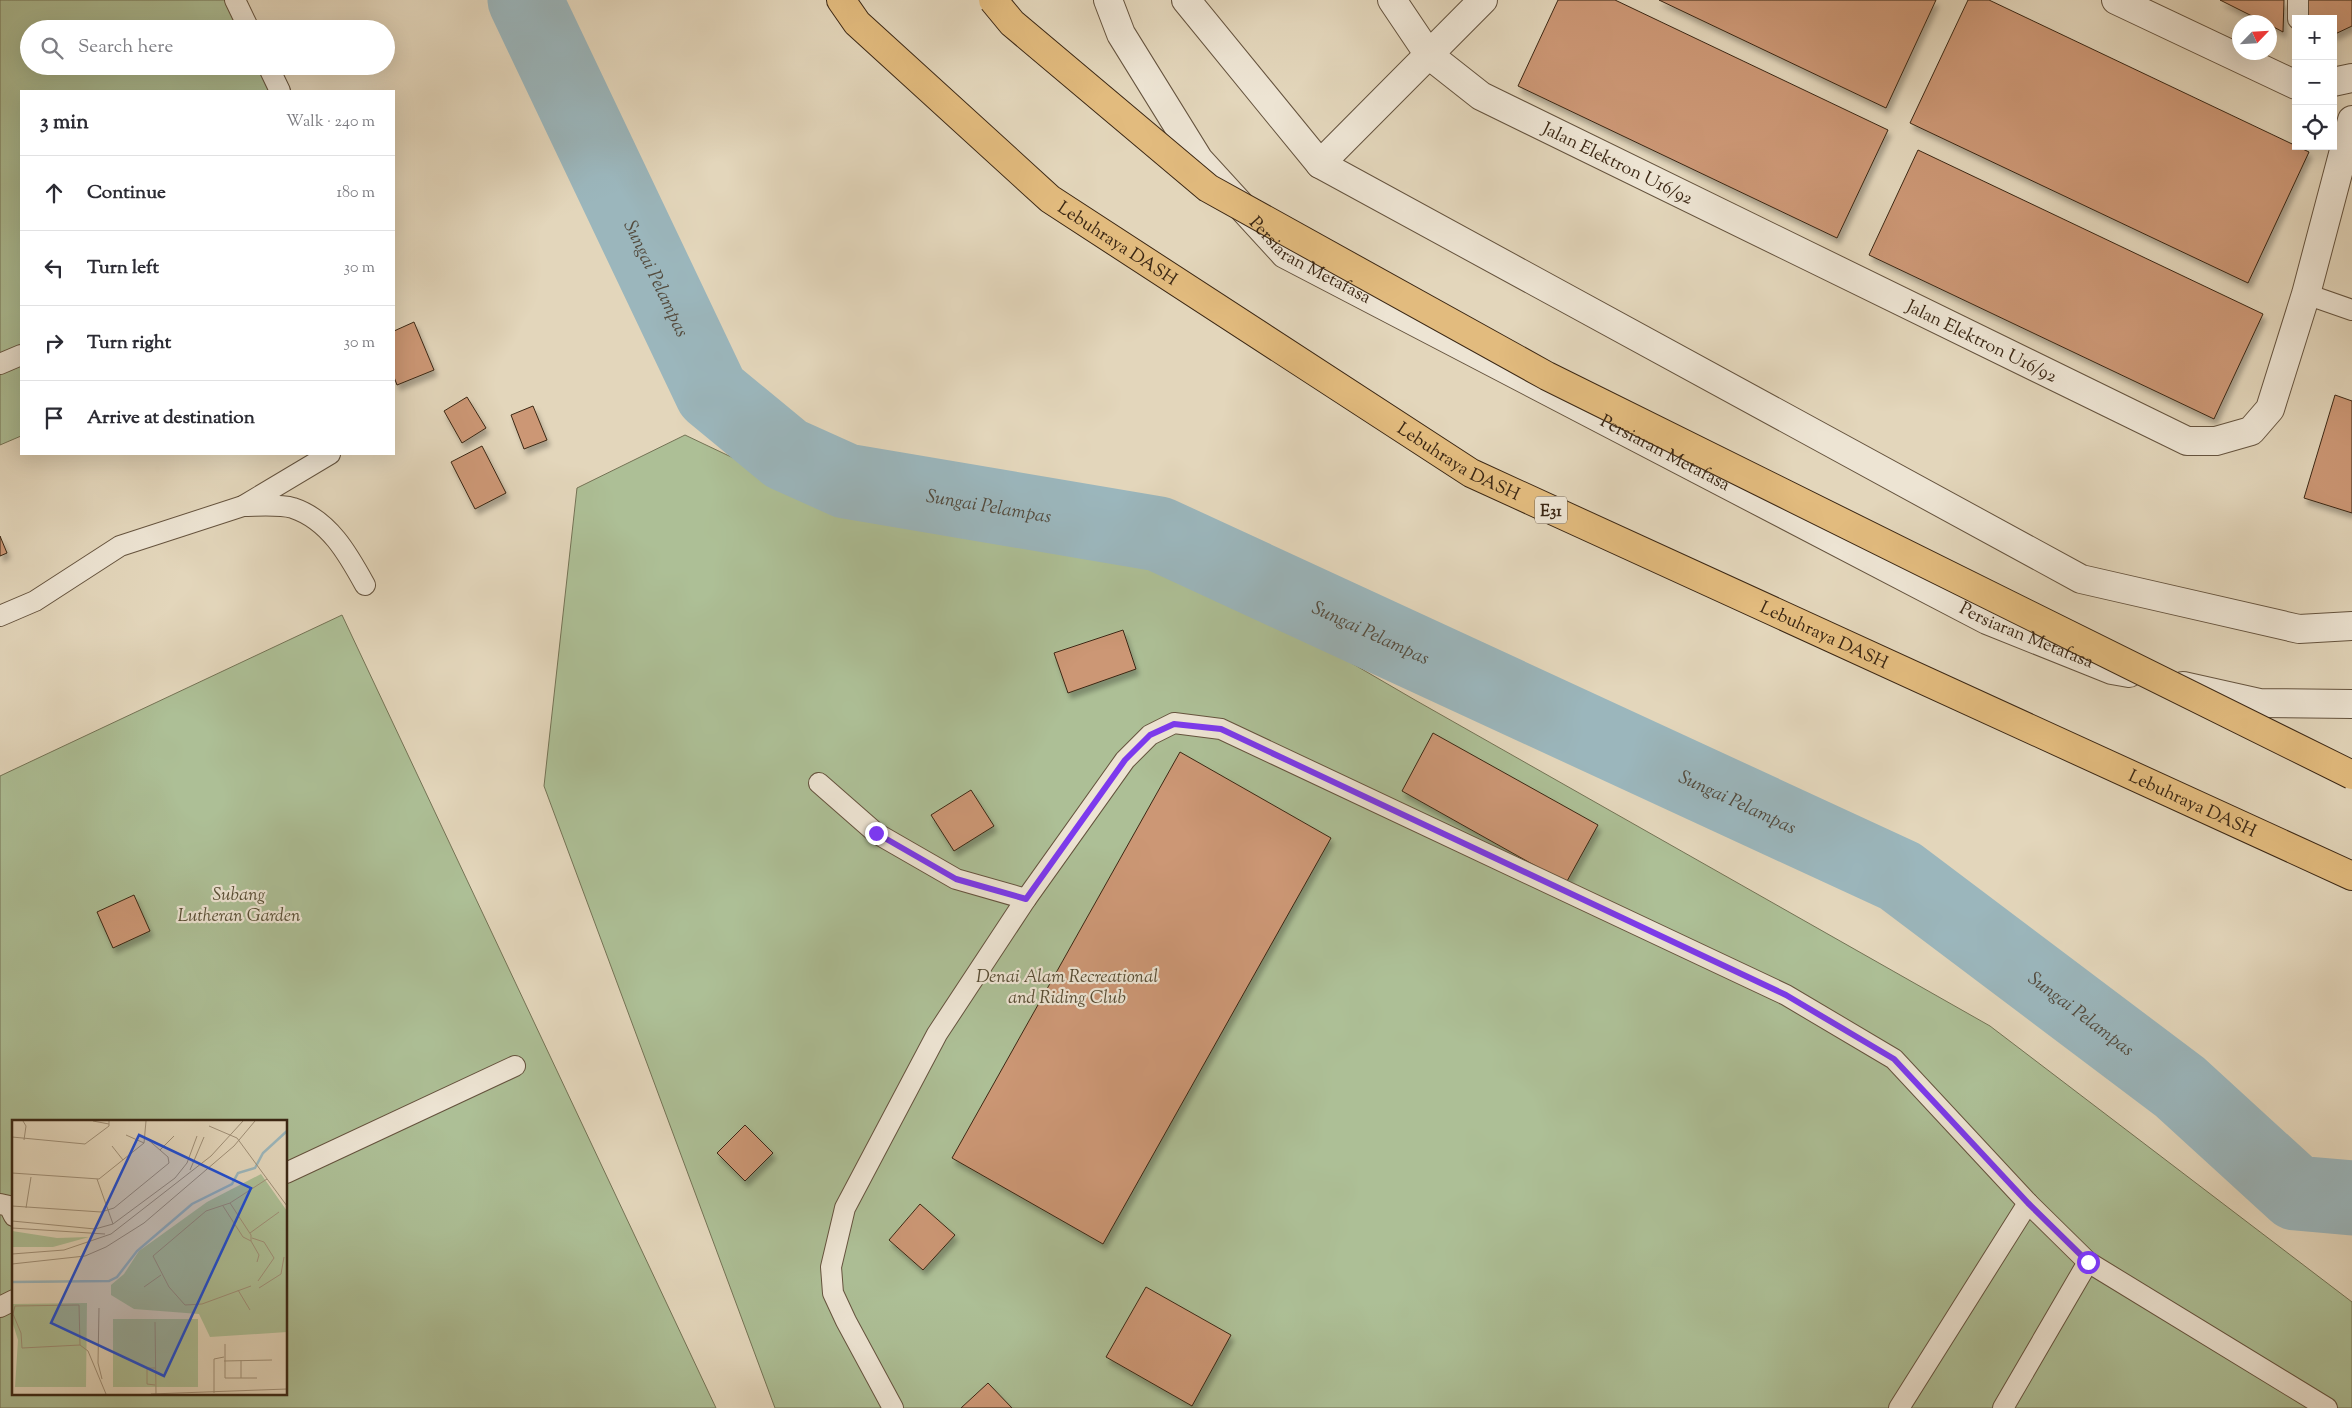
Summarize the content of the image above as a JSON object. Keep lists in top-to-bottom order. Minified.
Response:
{"streets":{"highway":["Lebuhraya DASH","E31"],"street":["Jalan Elektron U16/92","Persiaran Metafasa"]},"water":["Sungai Pelampas"],"parks":["Subang Lutheran Garden","Denai Alam Recreational and Riding Club"],"north":"top right","page":{"map_buttons":["+","−"],"search":"Search here","heading":["3 min","Walk · 240 m"],"list":[["Continue","180 m"],["Turn left","30 m"],["Turn right","30 m"],"Arrive at destination"]}}
